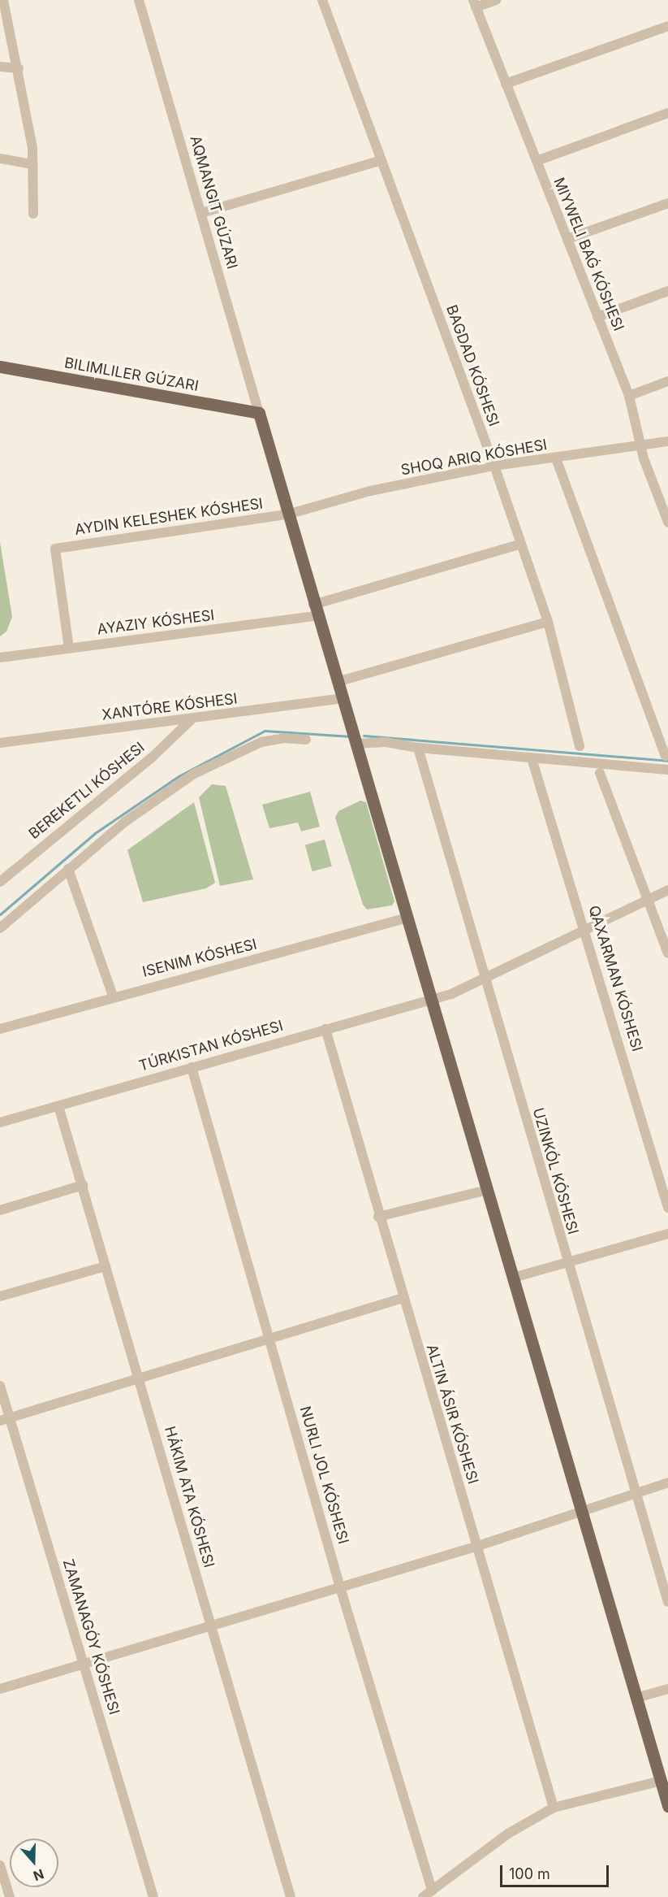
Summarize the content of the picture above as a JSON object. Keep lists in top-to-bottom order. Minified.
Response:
{"streets":{"street":["MIYWELI BAǴ KÓSHESI","BAGDAD KÓSHESI","AYAZIY KÓSHESI","XANTÓRE KÓSHESI","BEREKETLI KÓSHESI","ISENIM KÓSHESI","QAXARMAN KÓSHESI","TÚRKISTAN KÓSHESI","HÁKIM ATA KÓSHESI","ZAMANAGÓY KÓSHESI"]},"crossings":[["BAGDAD KÓSHESI","AYAZIY KÓSHESI"],["XANTÓRE KÓSHESI","BEREKETLI KÓSHESI"],["QAXARMAN KÓSHESI","TÚRKISTAN KÓSHESI"],["TÚRKISTAN KÓSHESI","HÁKIM ATA KÓSHESI"]],"scale_bar":"100 m","north":"bottom"}
